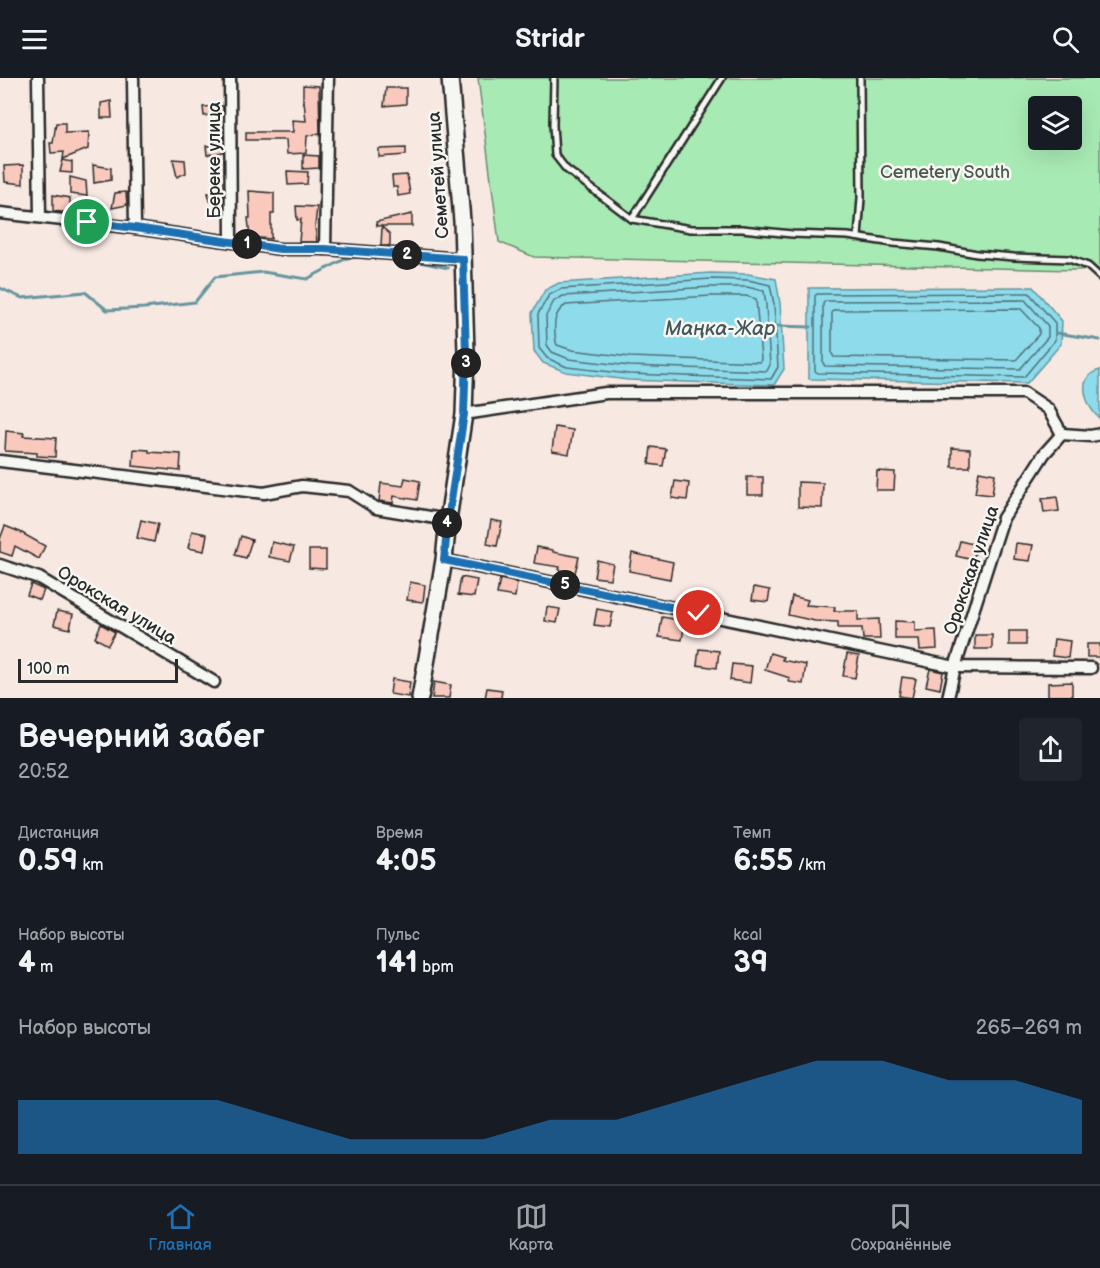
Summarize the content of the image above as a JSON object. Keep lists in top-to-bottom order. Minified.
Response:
{"streets":{"street":["Береке улица","Семетей улица","Орокская улица"]},"water":["Маңка-Жар"],"parks":["Cemetery South"],"scale_bar":"100 m","page":{"header":"Stridr","pins":["1","2","3","4","5"],"scale":"100 m","heading":["Вечерний забег","20:52"],"stats":[["Дистанция","0.59 km"],["Время","4:05"],["Темп","6:55 /km"],["Набор высоты","4 m"],["Пульс","141 bpm"],["kcal","39"]],"chart":["Набор высоты","265–269 m"],"tabs":["Главная","Карта","Сохранённые"]}}
